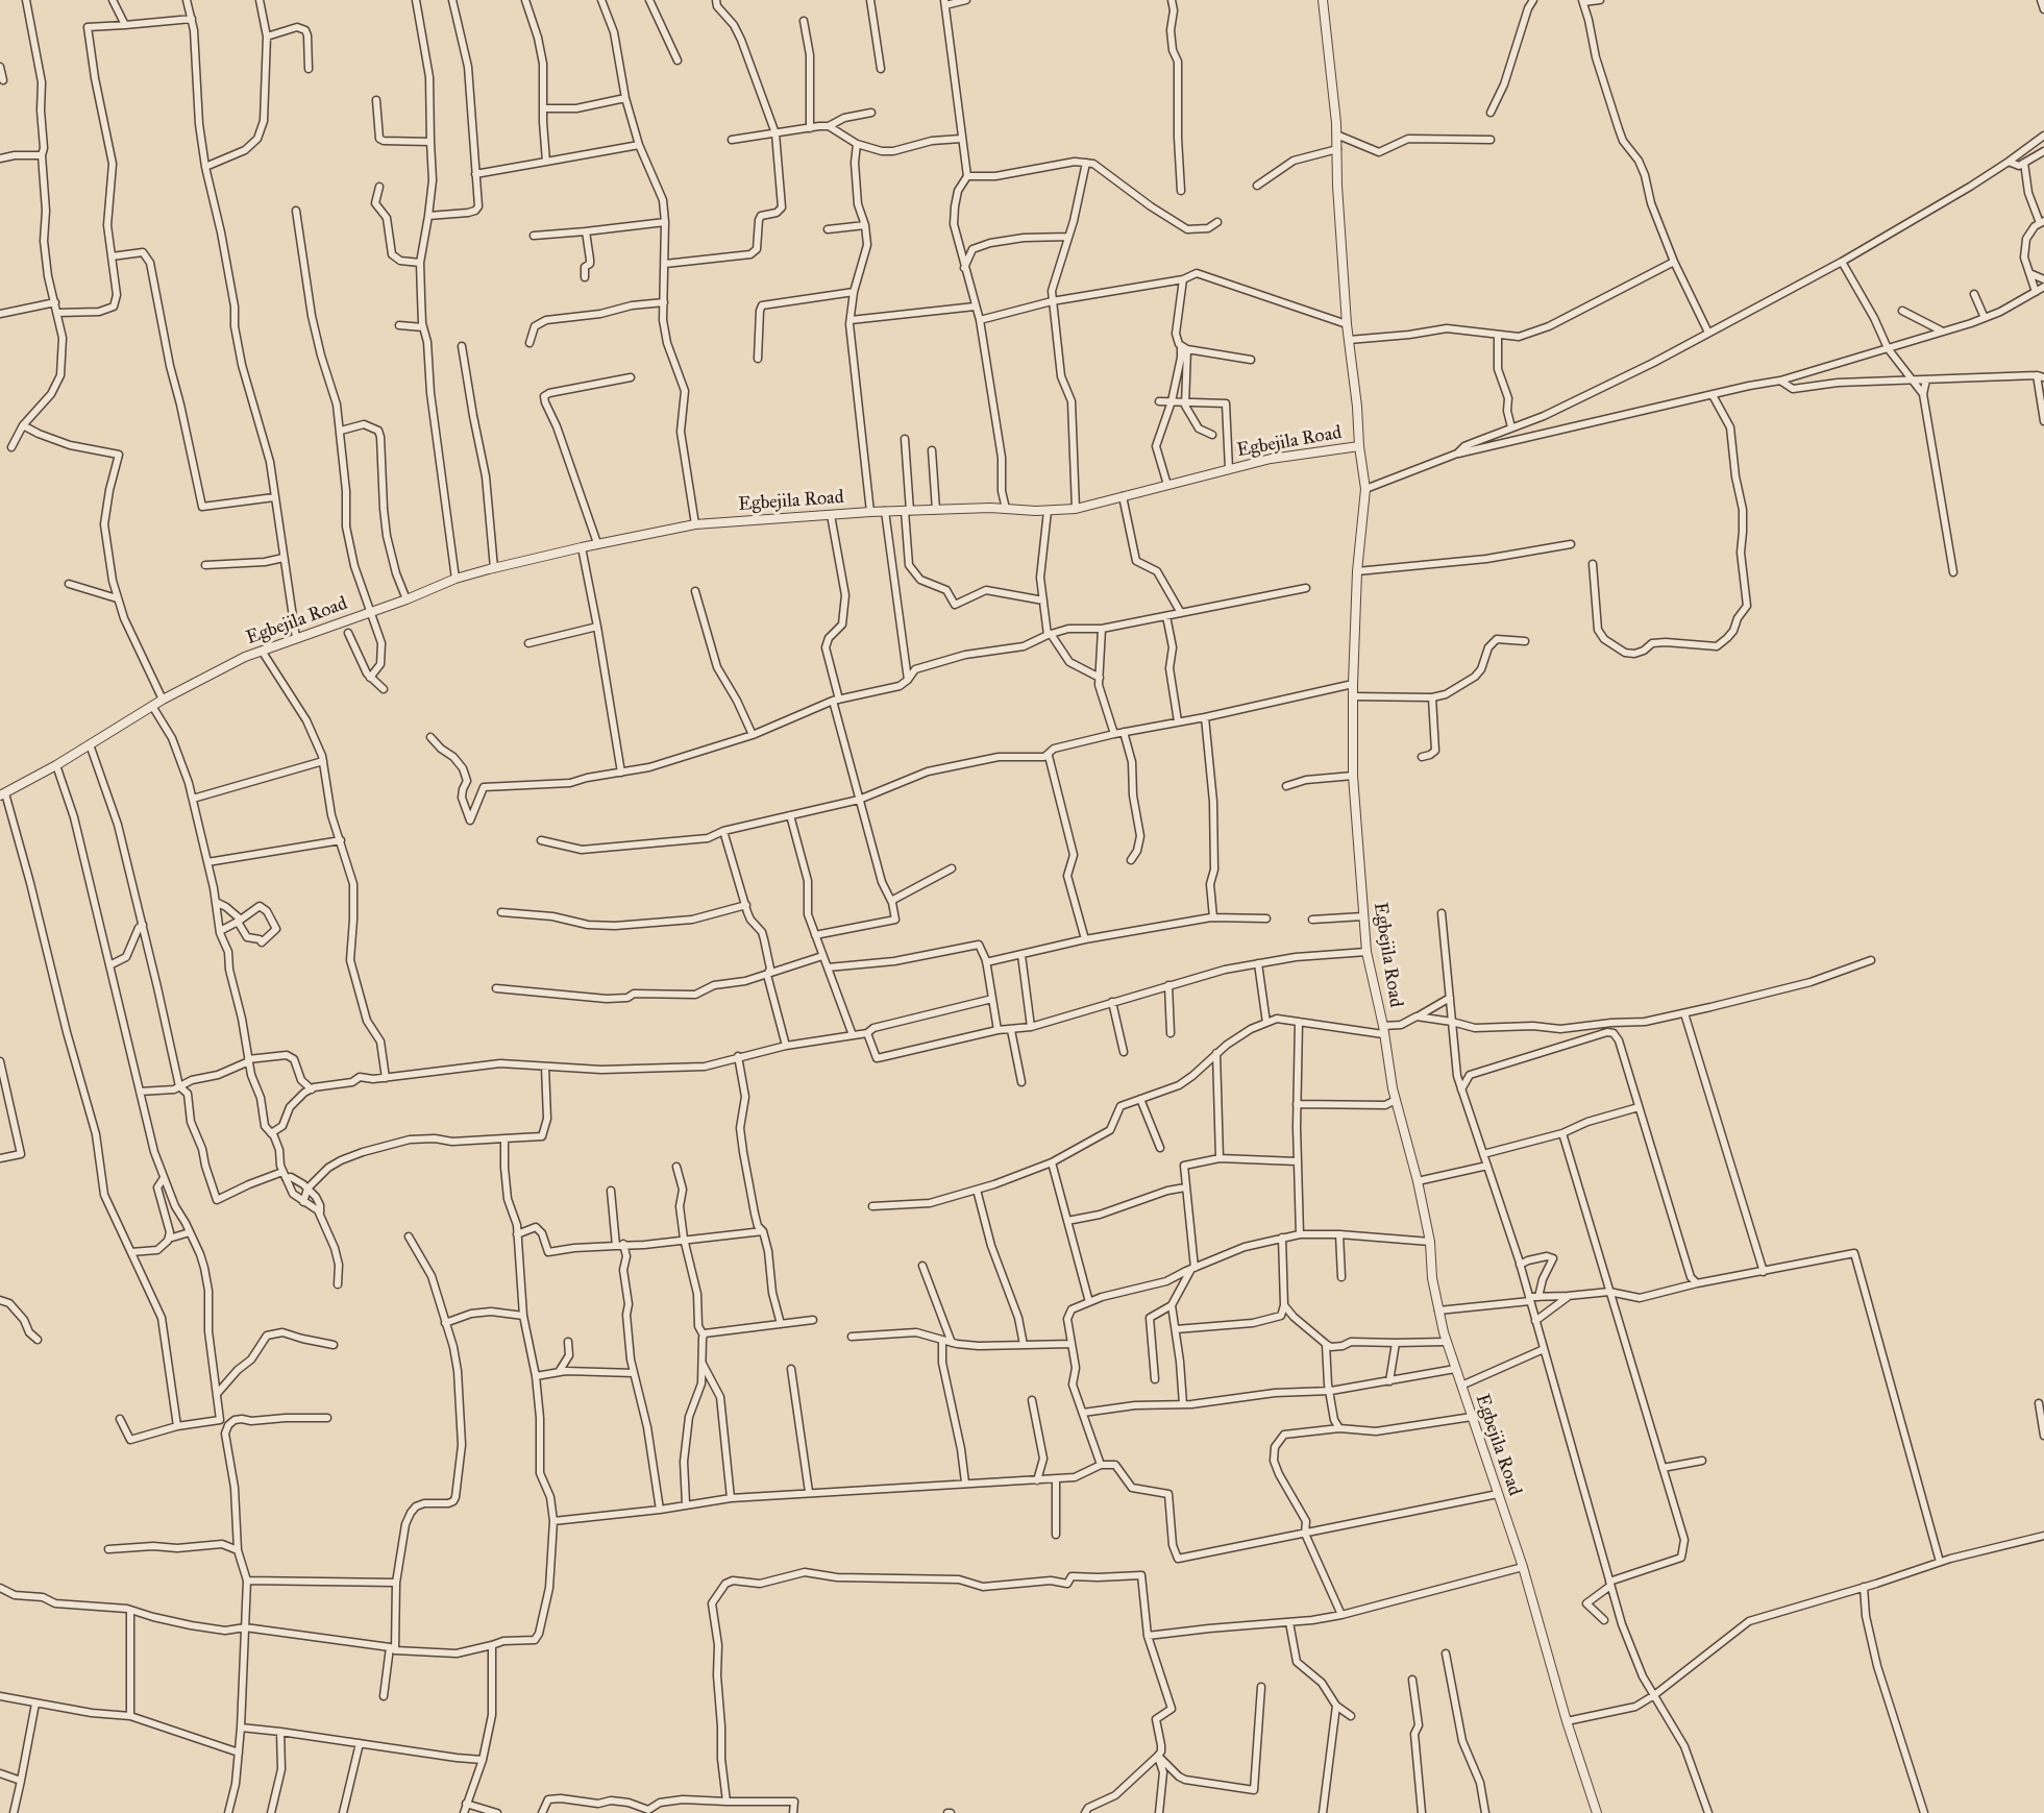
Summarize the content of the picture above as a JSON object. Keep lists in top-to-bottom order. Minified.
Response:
{"streets":{"street":["Egbejila Road"]}}
